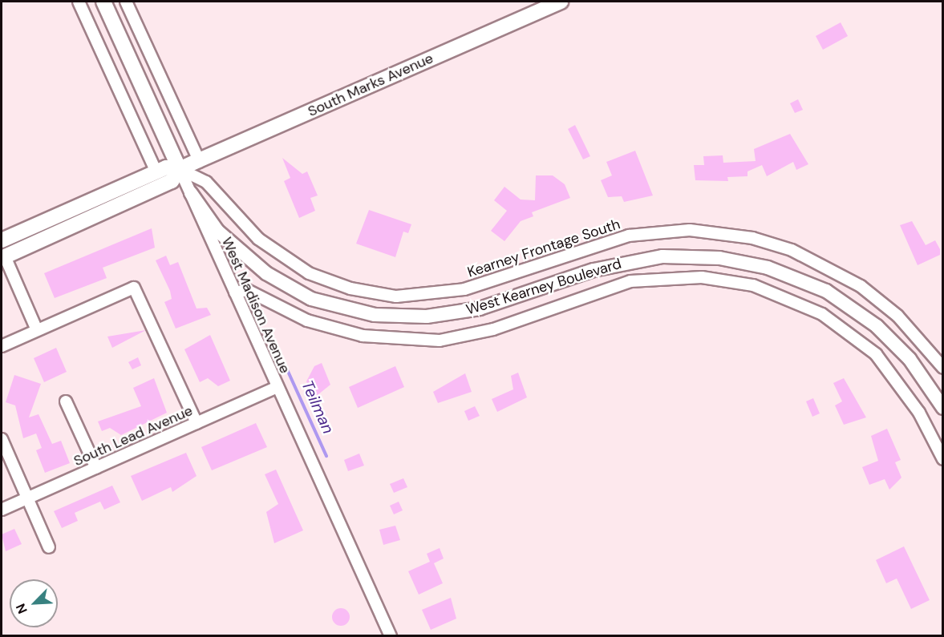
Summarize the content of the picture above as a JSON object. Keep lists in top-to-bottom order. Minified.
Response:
{"streets":{"main road":["South Marks Avenue"],"street":["Kearney Frontage South","West Kearney Boulevard","West Madison Avenue","South Lead Avenue"]},"crossings":[["South Marks Avenue","Kearney Frontage South"],["South Marks Avenue","West Madison Avenue"],["Kearney Frontage South","West Madison Avenue"],["West Kearney Boulevard","West Madison Avenue"],["West Madison Avenue","South Lead Avenue"]],"water":["Teilman"],"north":"bottom left"}
